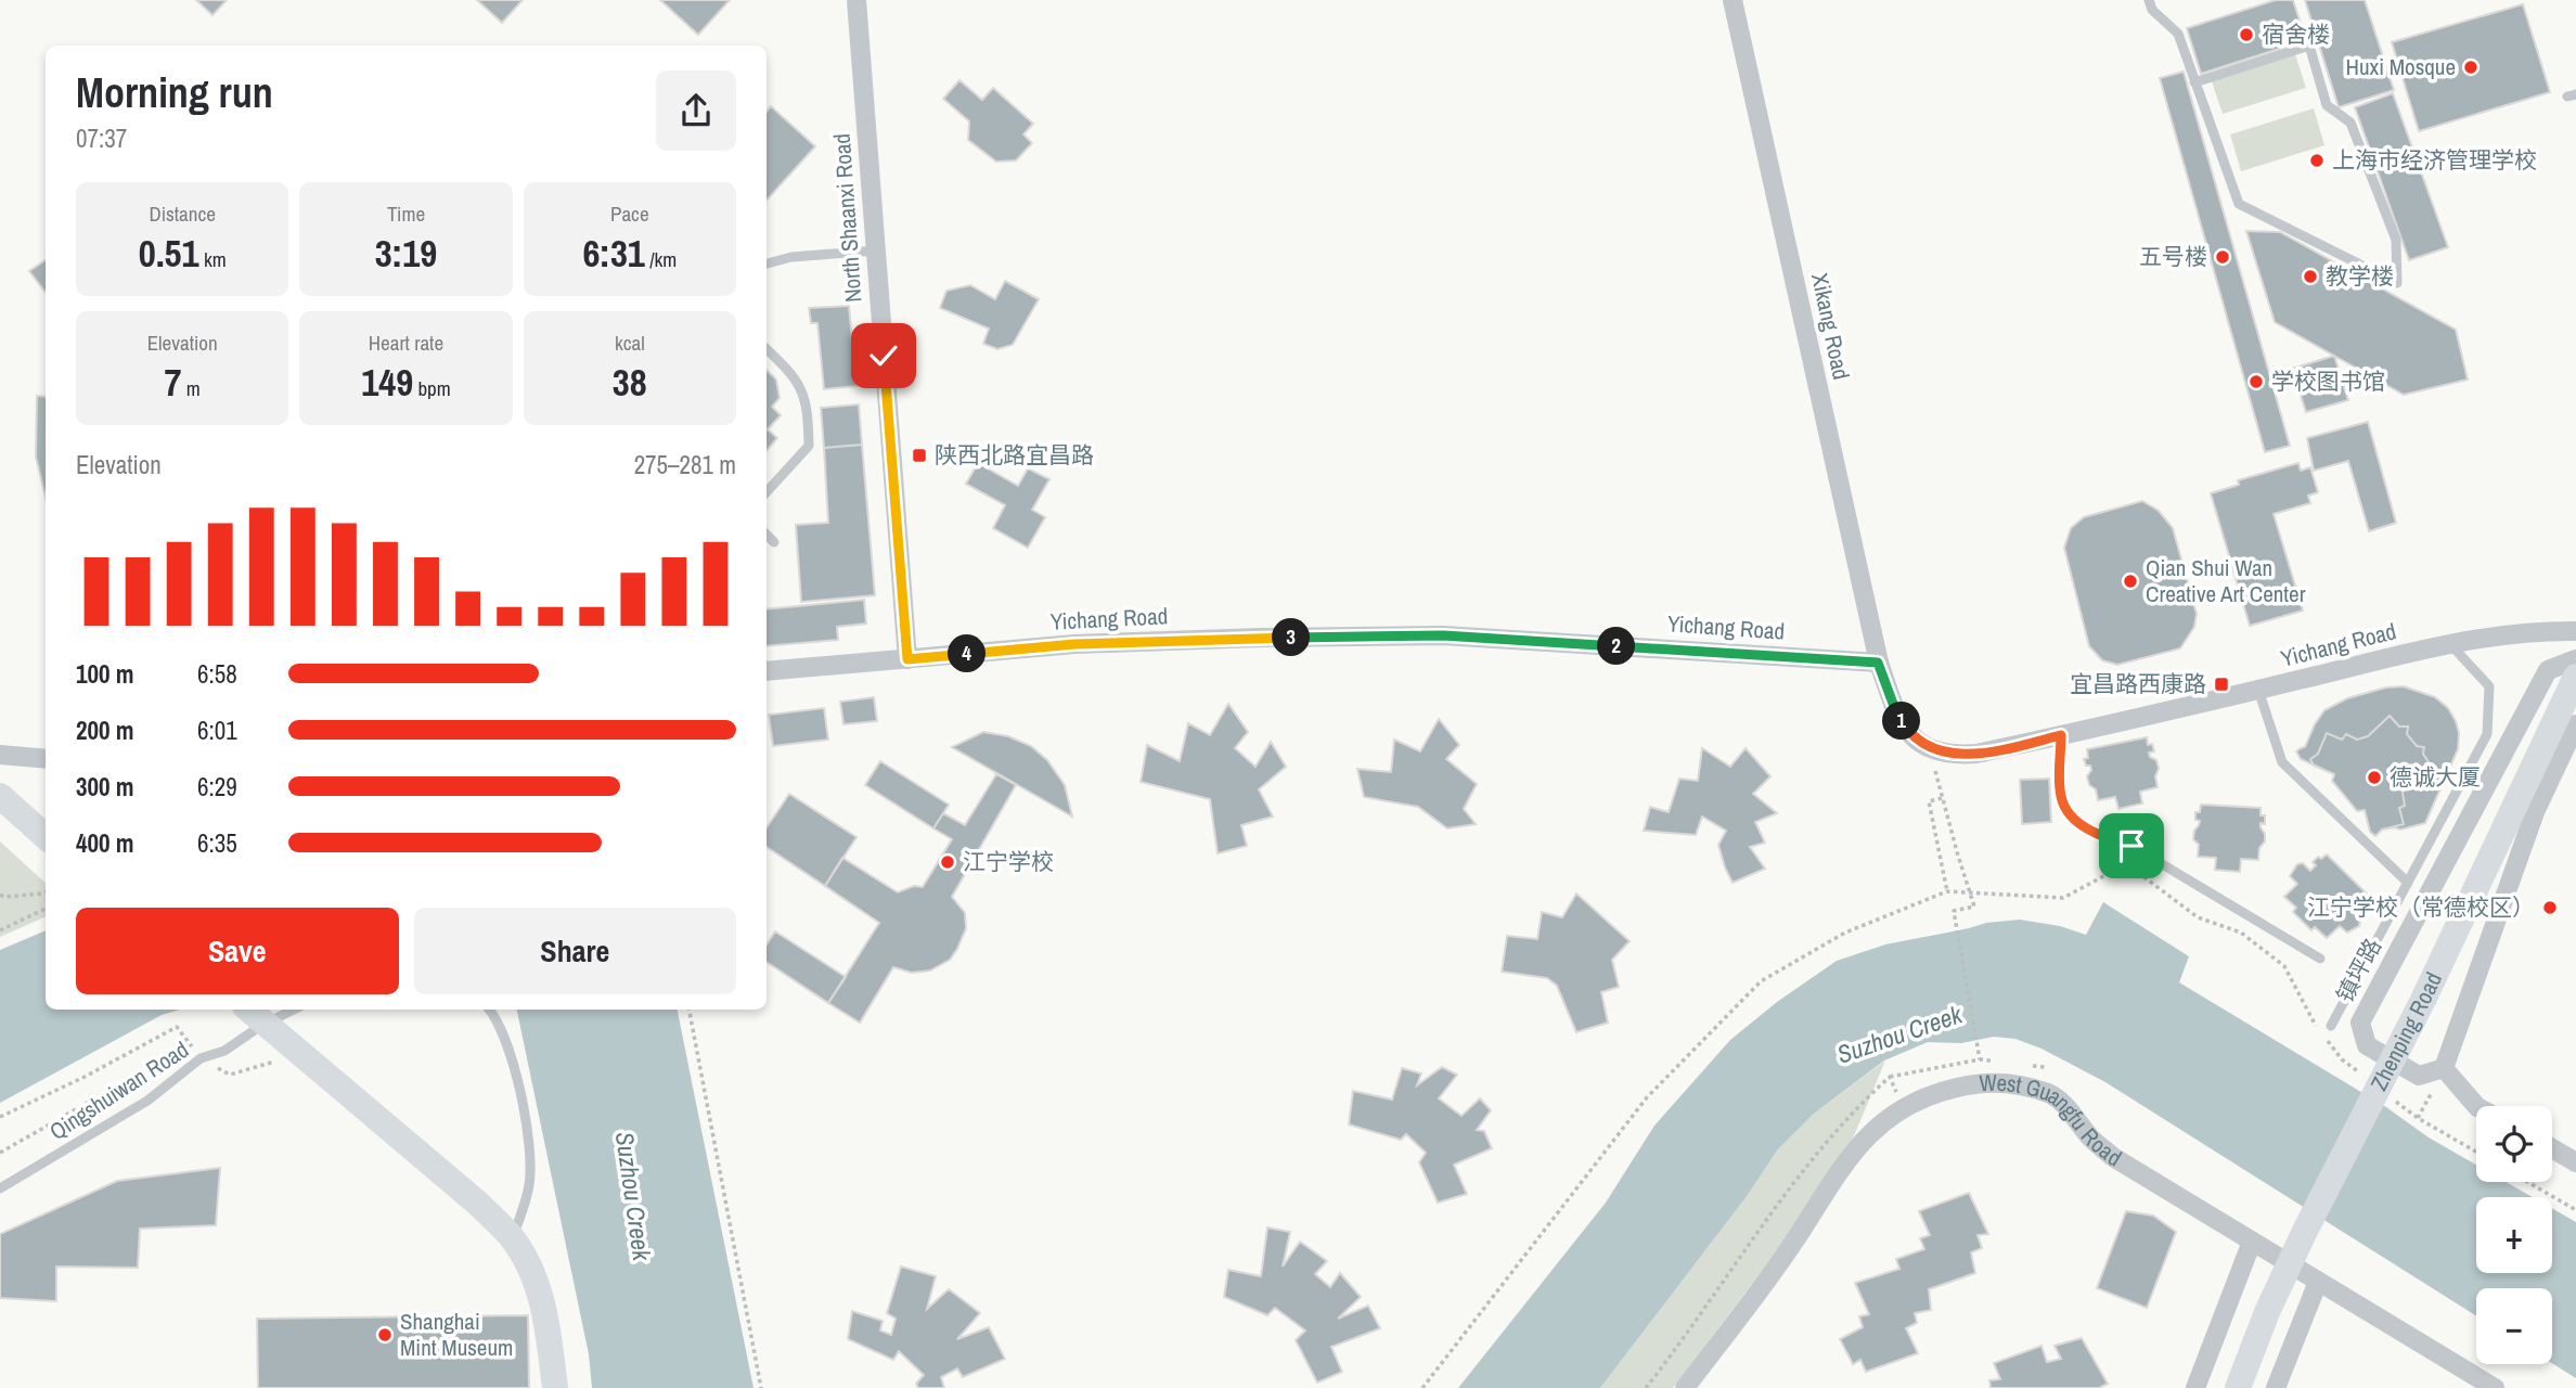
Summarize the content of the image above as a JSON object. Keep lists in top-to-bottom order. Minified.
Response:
{"streets":{"main road":["Zhenping Road"],"street":["North Shaanxi Road","Xikang Road","Yichang Road","镇坪路","West Guangfu Road"],"lane":["Qingshuiwan Road"]},"crossings":[["North Shaanxi Road","Yichang Road"],["Xikang Road","Yichang Road"],["镇坪路","Zhenping Road"]],"water":["Suzhou Creek"],"places":{"other":["宿舍楼","Huxi Mosque","上海市经济管理学校","五号楼","教学楼","学校图书馆","Qian Shui Wan Creative Art Center","德诚大厦","江宁学校","江宁学校（常德校区）","Shanghai Mint Museum"],"transit":["陕西北路宜昌路","宜昌路西康路"]},"page":{"heading":["Morning run","07:37"],"stats":[["Distance","0.51 km"],["Time","3:19"],["Pace","6:31 /km"],["Elevation","7 m"],["Heart rate","149 bpm"],["kcal","38"]],"chart":["Elevation","275–281 m"],"pins":["3","2","4","1"],"list":[{"name":"100 m","note":"6:58"},{"name":"200 m","note":"6:01"},{"name":"300 m","note":"6:29"},{"name":"400 m","note":"6:35"}],"buttons":["Save","Share"],"map_buttons":["+","−"]}}
